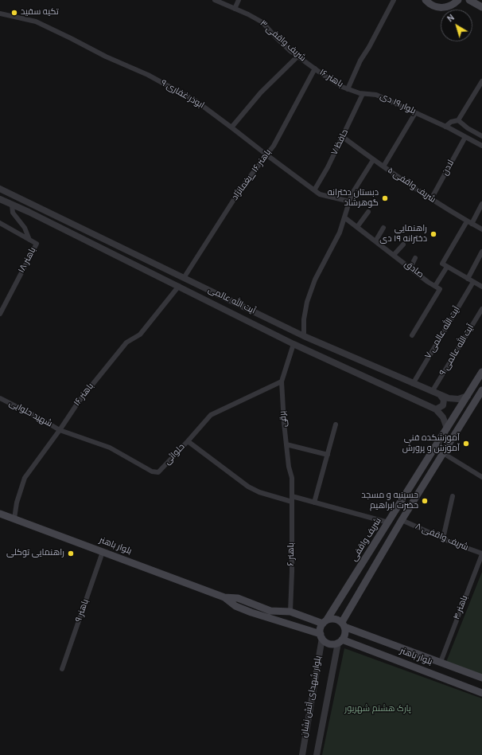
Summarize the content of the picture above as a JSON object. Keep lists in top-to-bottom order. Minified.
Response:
{"streets":{"main road":["شریف واقفی","بلوار باهنر"],"street":["شریف واقفی ۳","باهنر ۱۶","ابوذر غفاری ۹","بلوار ۱۹ دی","حافظ ۷","لادن","باهنر ۱۶ _یغمانژاد","شریف واقفی ۵","باهنر ۱۸","صادق","آیت الله عالمی","آیت الله عالمی ۷","آیت الله عالمی ۹","شهید حلوایی","برقی","حلوائی","شریف واقفی ۸","باهنر ۶","باهنر ۴","باهنر ۹","بلوار شهدای آتش نشان"]},"crossings":[["شریف واقفی ۳","باهنر ۱۶"],["شریف واقفی ۳","باهنر ۱۶ _یغمانژاد"],["باهنر ۱۶","بلوار ۱۹ دی"],["باهنر ۱۶","باهنر ۱۶ _یغمانژاد"],["باهنر ۱۶","آیت الله عالمی"],["باهنر ۱۶","شهید حلوایی"],["باهنر ۱۶","حلوائی"],["باهنر ۱۶","بلوار باهنر"],["ابوذر غفاری ۹","حافظ ۷"],["ابوذر غفاری ۹","باهنر ۱۶ _یغمانژاد"],["بلوار ۱۹ دی","حافظ ۷"],["بلوار ۱۹ دی","لادن"],["حافظ ۷","شریف واقفی ۵"],["لادن","شریف واقفی ۵"],["باهنر ۱۶ _یغمانژاد","آیت الله عالمی"],["آیت الله عالمی","آیت الله عالمی ۷"],["آیت الله عالمی","آیت الله عالمی ۹"],["آیت الله عالمی","برقی"],["آیت الله عالمی","شریف واقفی"],["شهید حلوایی","حلوائی"],["برقی","حلوائی"],["برقی","باهنر ۶"],["شریف واقفی ۸","باهنر ۴"],["شریف واقفی","بلوار باهنر"],["شریف واقفی","بلوار شهدای آتش نشان"],["بلوار باهنر","باهنر ۶"],["بلوار باهنر","باهنر ۴"],["بلوار باهنر","باهنر ۹"],["بلوار باهنر","بلوار شهدای آتش نشان"]],"parks":["پارک هشتم شهریور"],"places":["تکیه سفید","دبستان دخترانه گوهرشاد","راهنمایی دخترانه ۱۹ دی","آموزشکده فنی آموزش و پرورش","حسینیه و مسجد حضرت ابراهیم","راهنمایی توکلی"],"north":"top left"}
